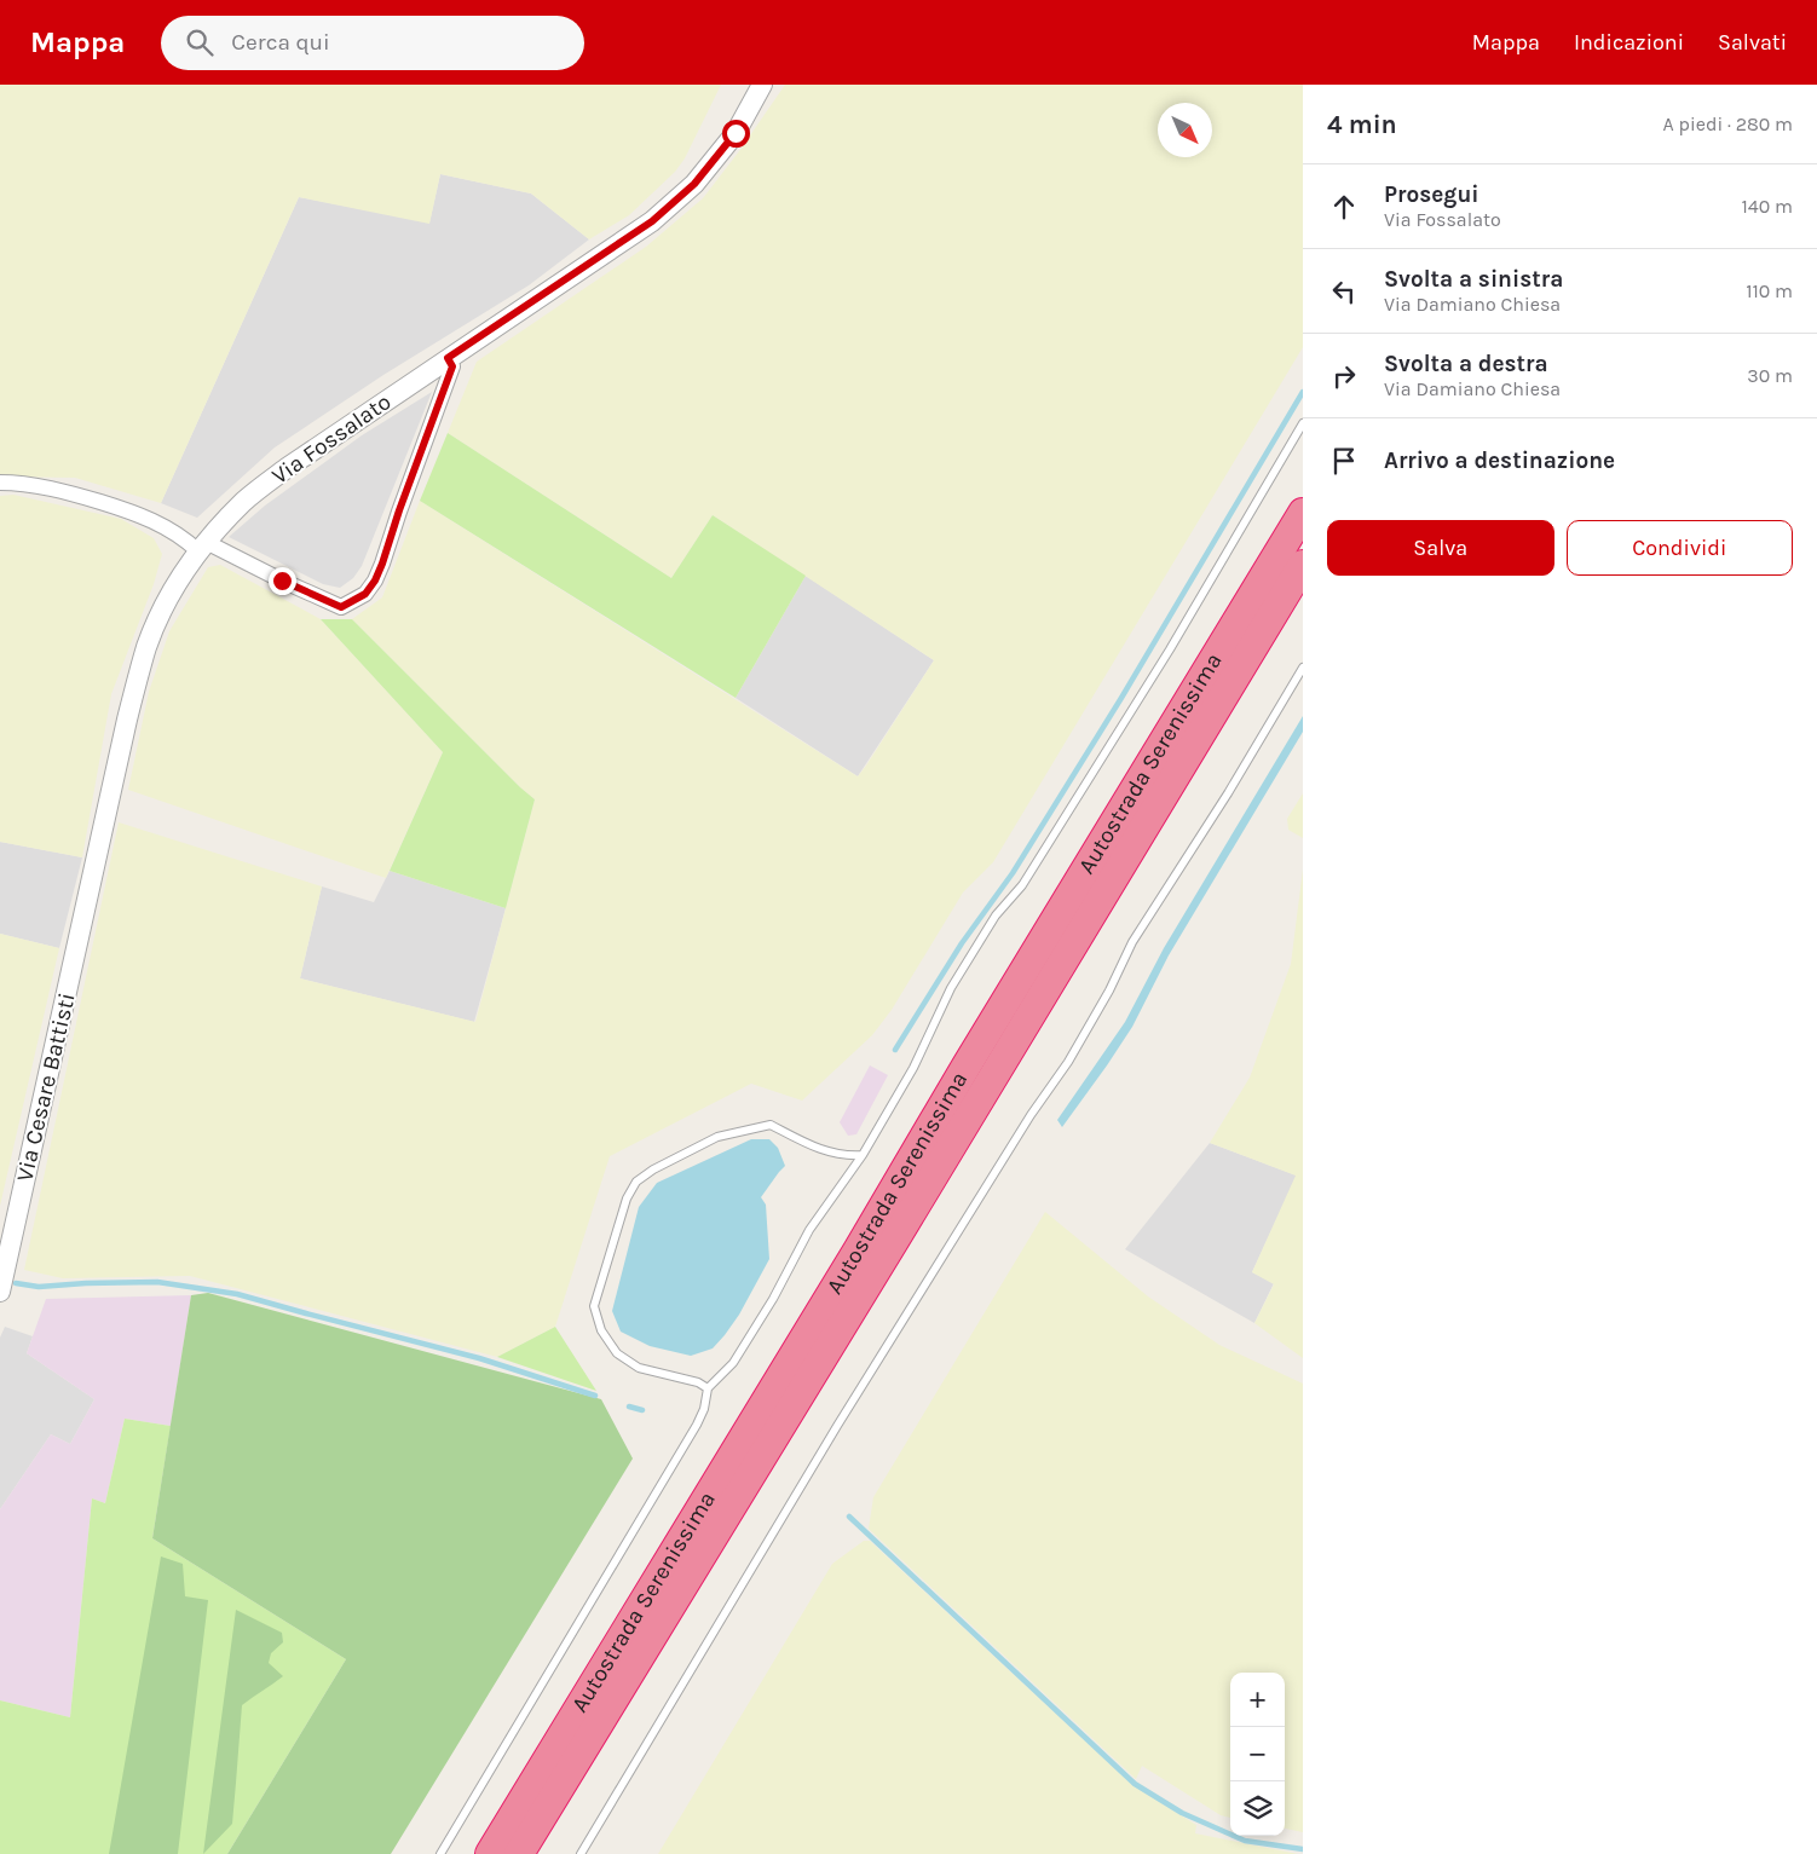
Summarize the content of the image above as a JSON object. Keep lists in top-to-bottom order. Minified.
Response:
{"streets":{"highway":["Autostrada Serenissima"],"street":["Via Fossalato","Via Cesare Battisti"]},"crossings":[["Via Fossalato","Via Cesare Battisti"]],"north":"bottom right","page":{"header":"Mappa","search":"Cerca qui","nav":["Mappa","Indicazioni","Salvati"],"heading":["4 min","A piedi · 280 m"],"list":[["Prosegui","Via Fossalato","140 m"],["Svolta a sinistra","Via Damiano Chiesa","110 m"],["Svolta a destra","Via Damiano Chiesa","30 m"],"Arrivo a destinazione"],"buttons":["Salva","Condividi"],"map_buttons":["+","−"]}}
